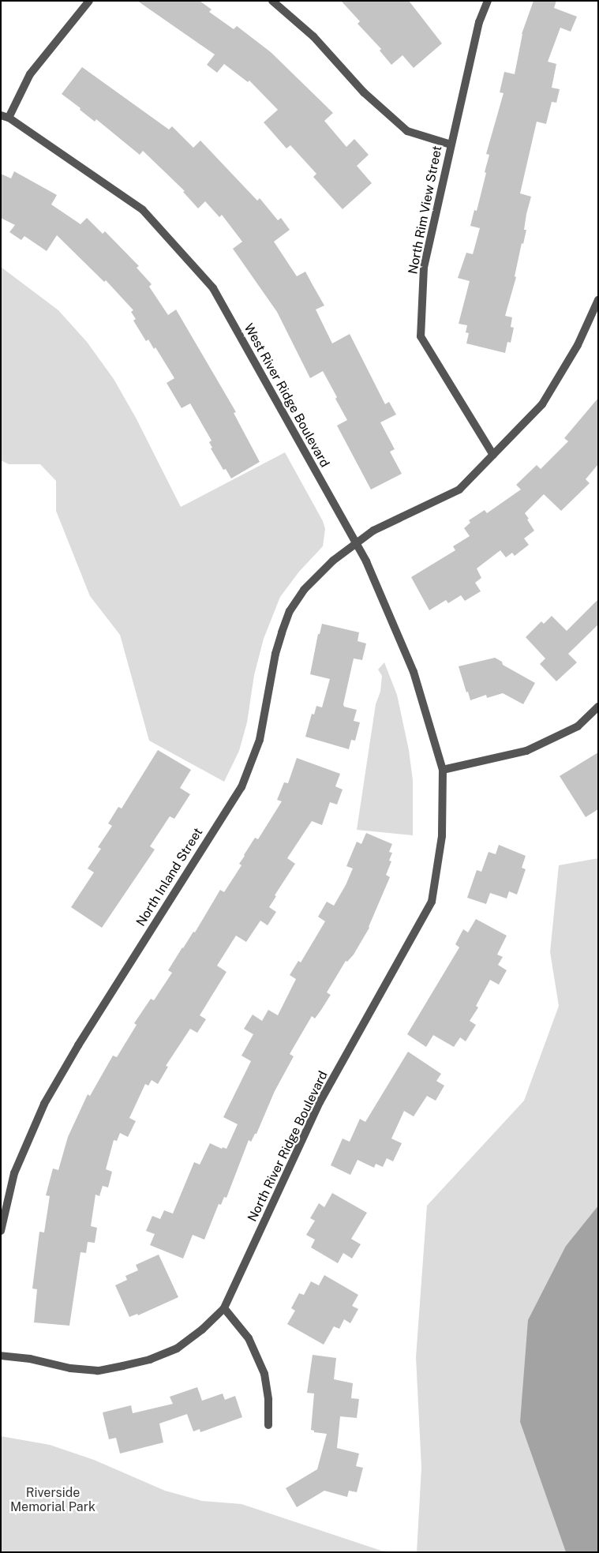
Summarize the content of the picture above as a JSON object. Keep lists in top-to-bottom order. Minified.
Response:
{"streets":{"street":["North Rim View Street","West River Ridge Boulevard","North Inland Street","North River Ridge Boulevard"]},"crossings":[["North Rim View Street","North Inland Street"],["West River Ridge Boulevard","North Inland Street"],["West River Ridge Boulevard","North River Ridge Boulevard"]],"parks":["Riverside Memorial Park"]}
